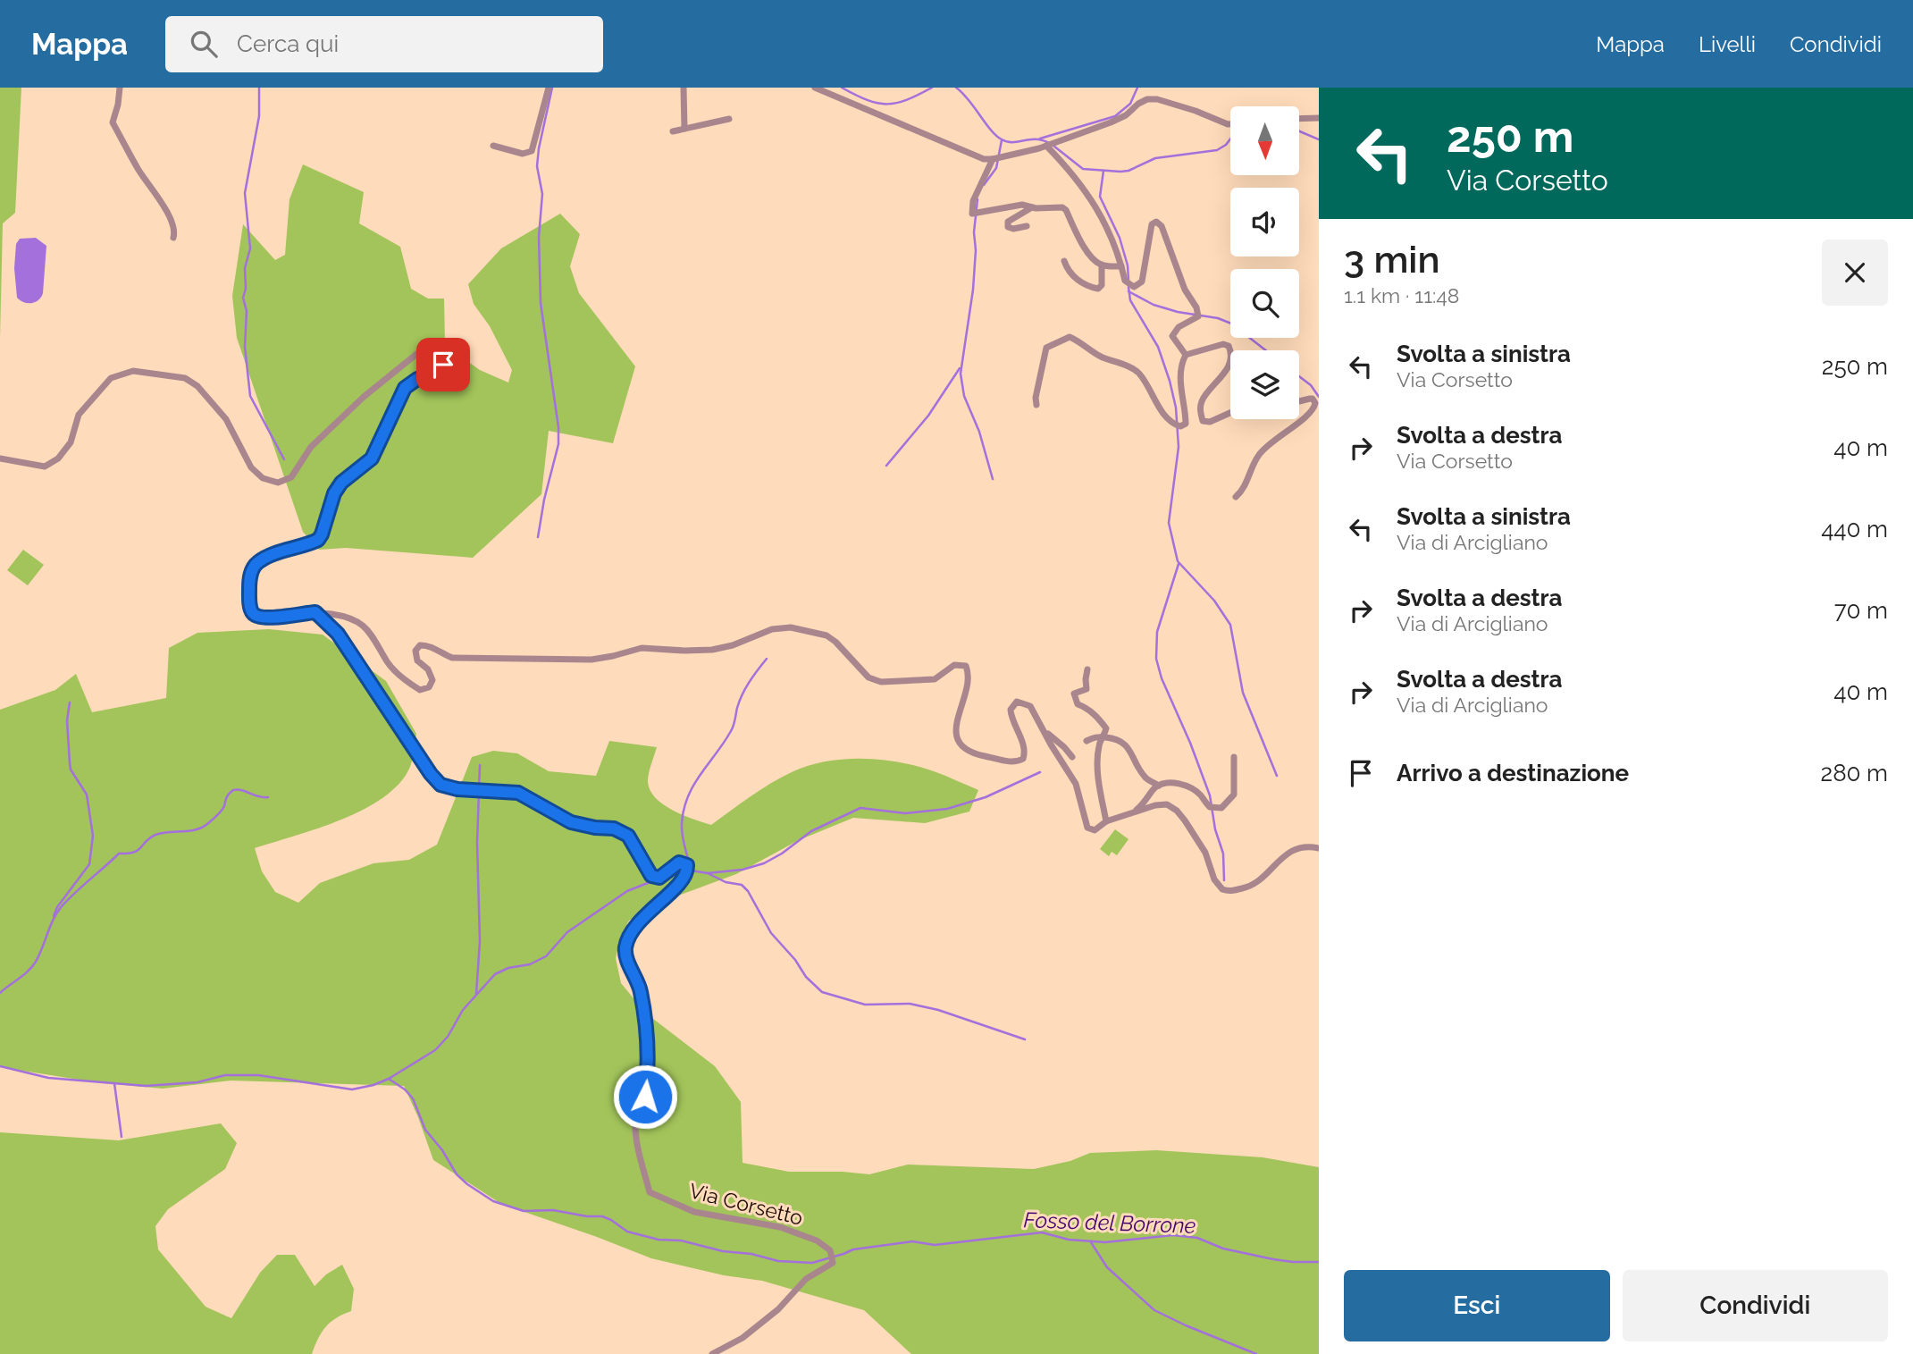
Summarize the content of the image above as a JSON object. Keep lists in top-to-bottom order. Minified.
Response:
{"streets":{"street":["Via Corsetto"]},"water":["Fosso del Borrone"],"north":"bottom","page":{"header":"Mappa","search":"Cerca qui","nav":["Mappa","Livelli","Condividi"],"turn":["250 m","Via Corsetto"],"heading":["3 min","1.1 km · 11:48"],"list":[{"name":"Svolta a sinistra","note":"Via Corsetto","value":"250 m"},{"name":"Svolta a destra","note":"Via Corsetto","value":"40 m"},{"name":"Svolta a sinistra","note":"Via di Arcigliano","value":"440 m"},{"name":"Svolta a destra","note":"Via di Arcigliano","value":"70 m"},{"name":"Svolta a destra","note":"Via di Arcigliano","value":"40 m"},{"name":"Arrivo a destinazione","value":"280 m"}],"buttons":["Esci","Condividi"]}}
